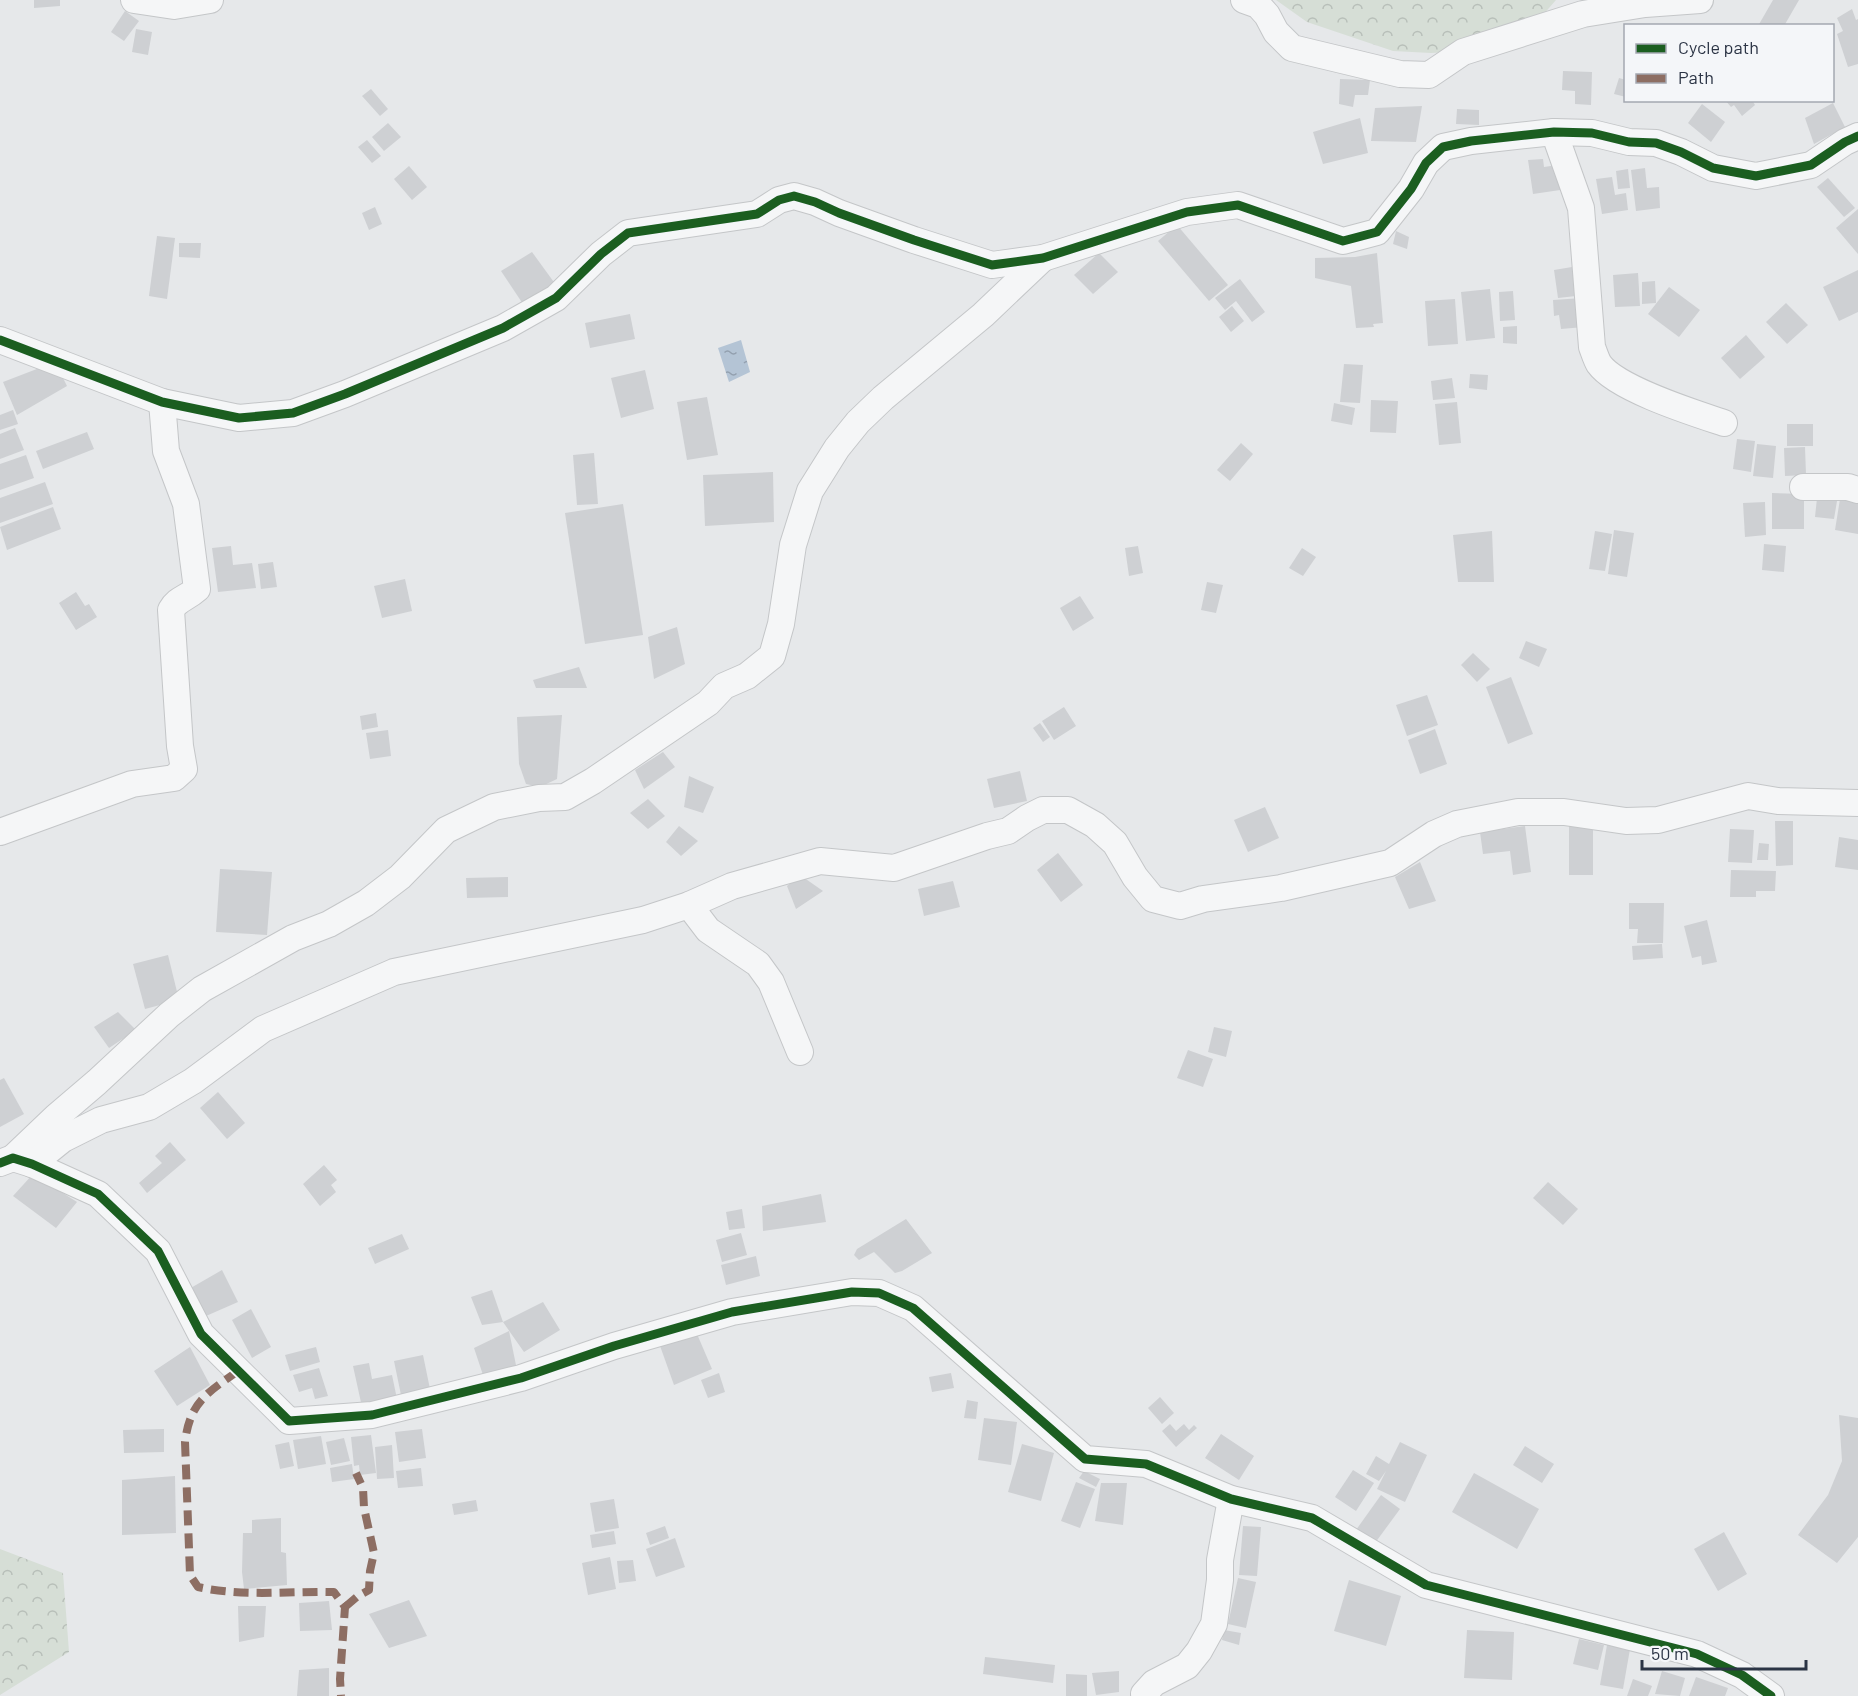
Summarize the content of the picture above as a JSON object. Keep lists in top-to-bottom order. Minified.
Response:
{"legend":["Cycle path","Path"],"scale_bar":"50 m"}
